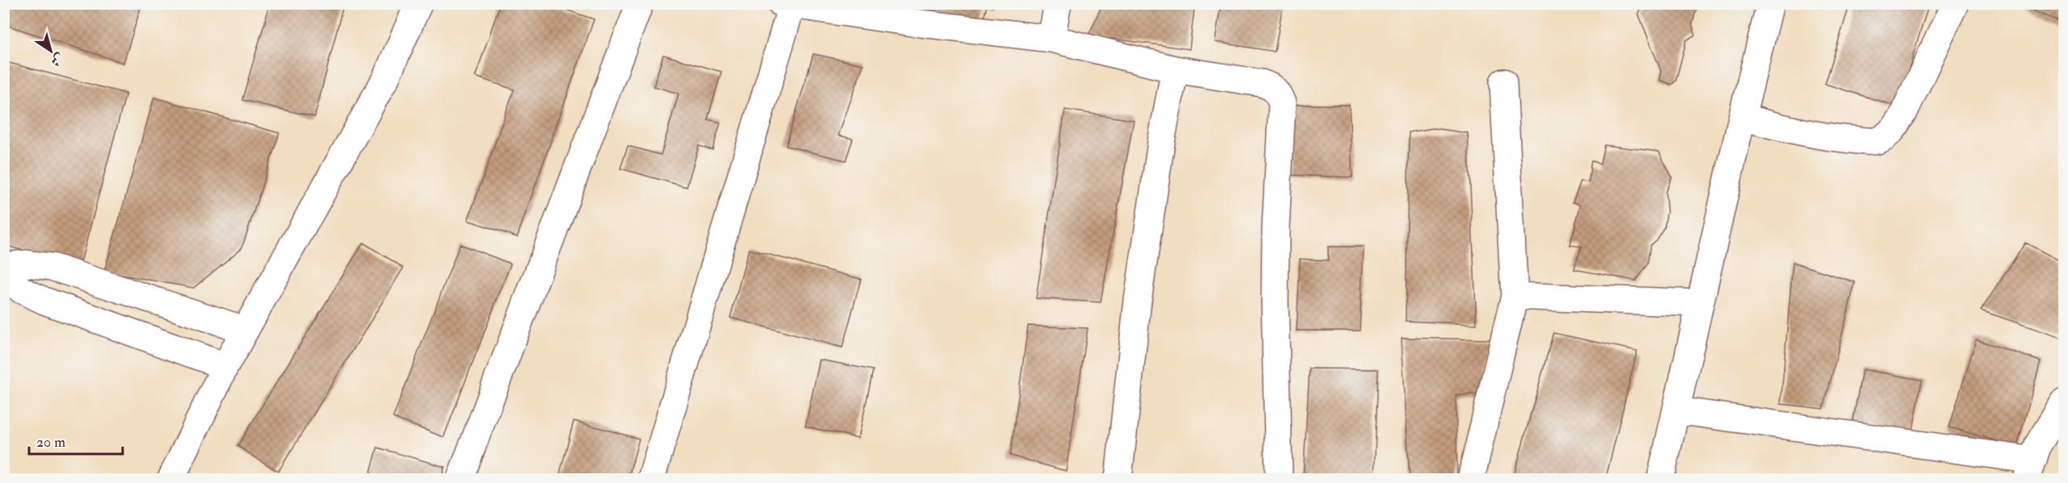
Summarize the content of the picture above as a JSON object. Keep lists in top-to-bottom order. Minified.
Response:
{"scale_bar":"20 m","north":"bottom right"}
